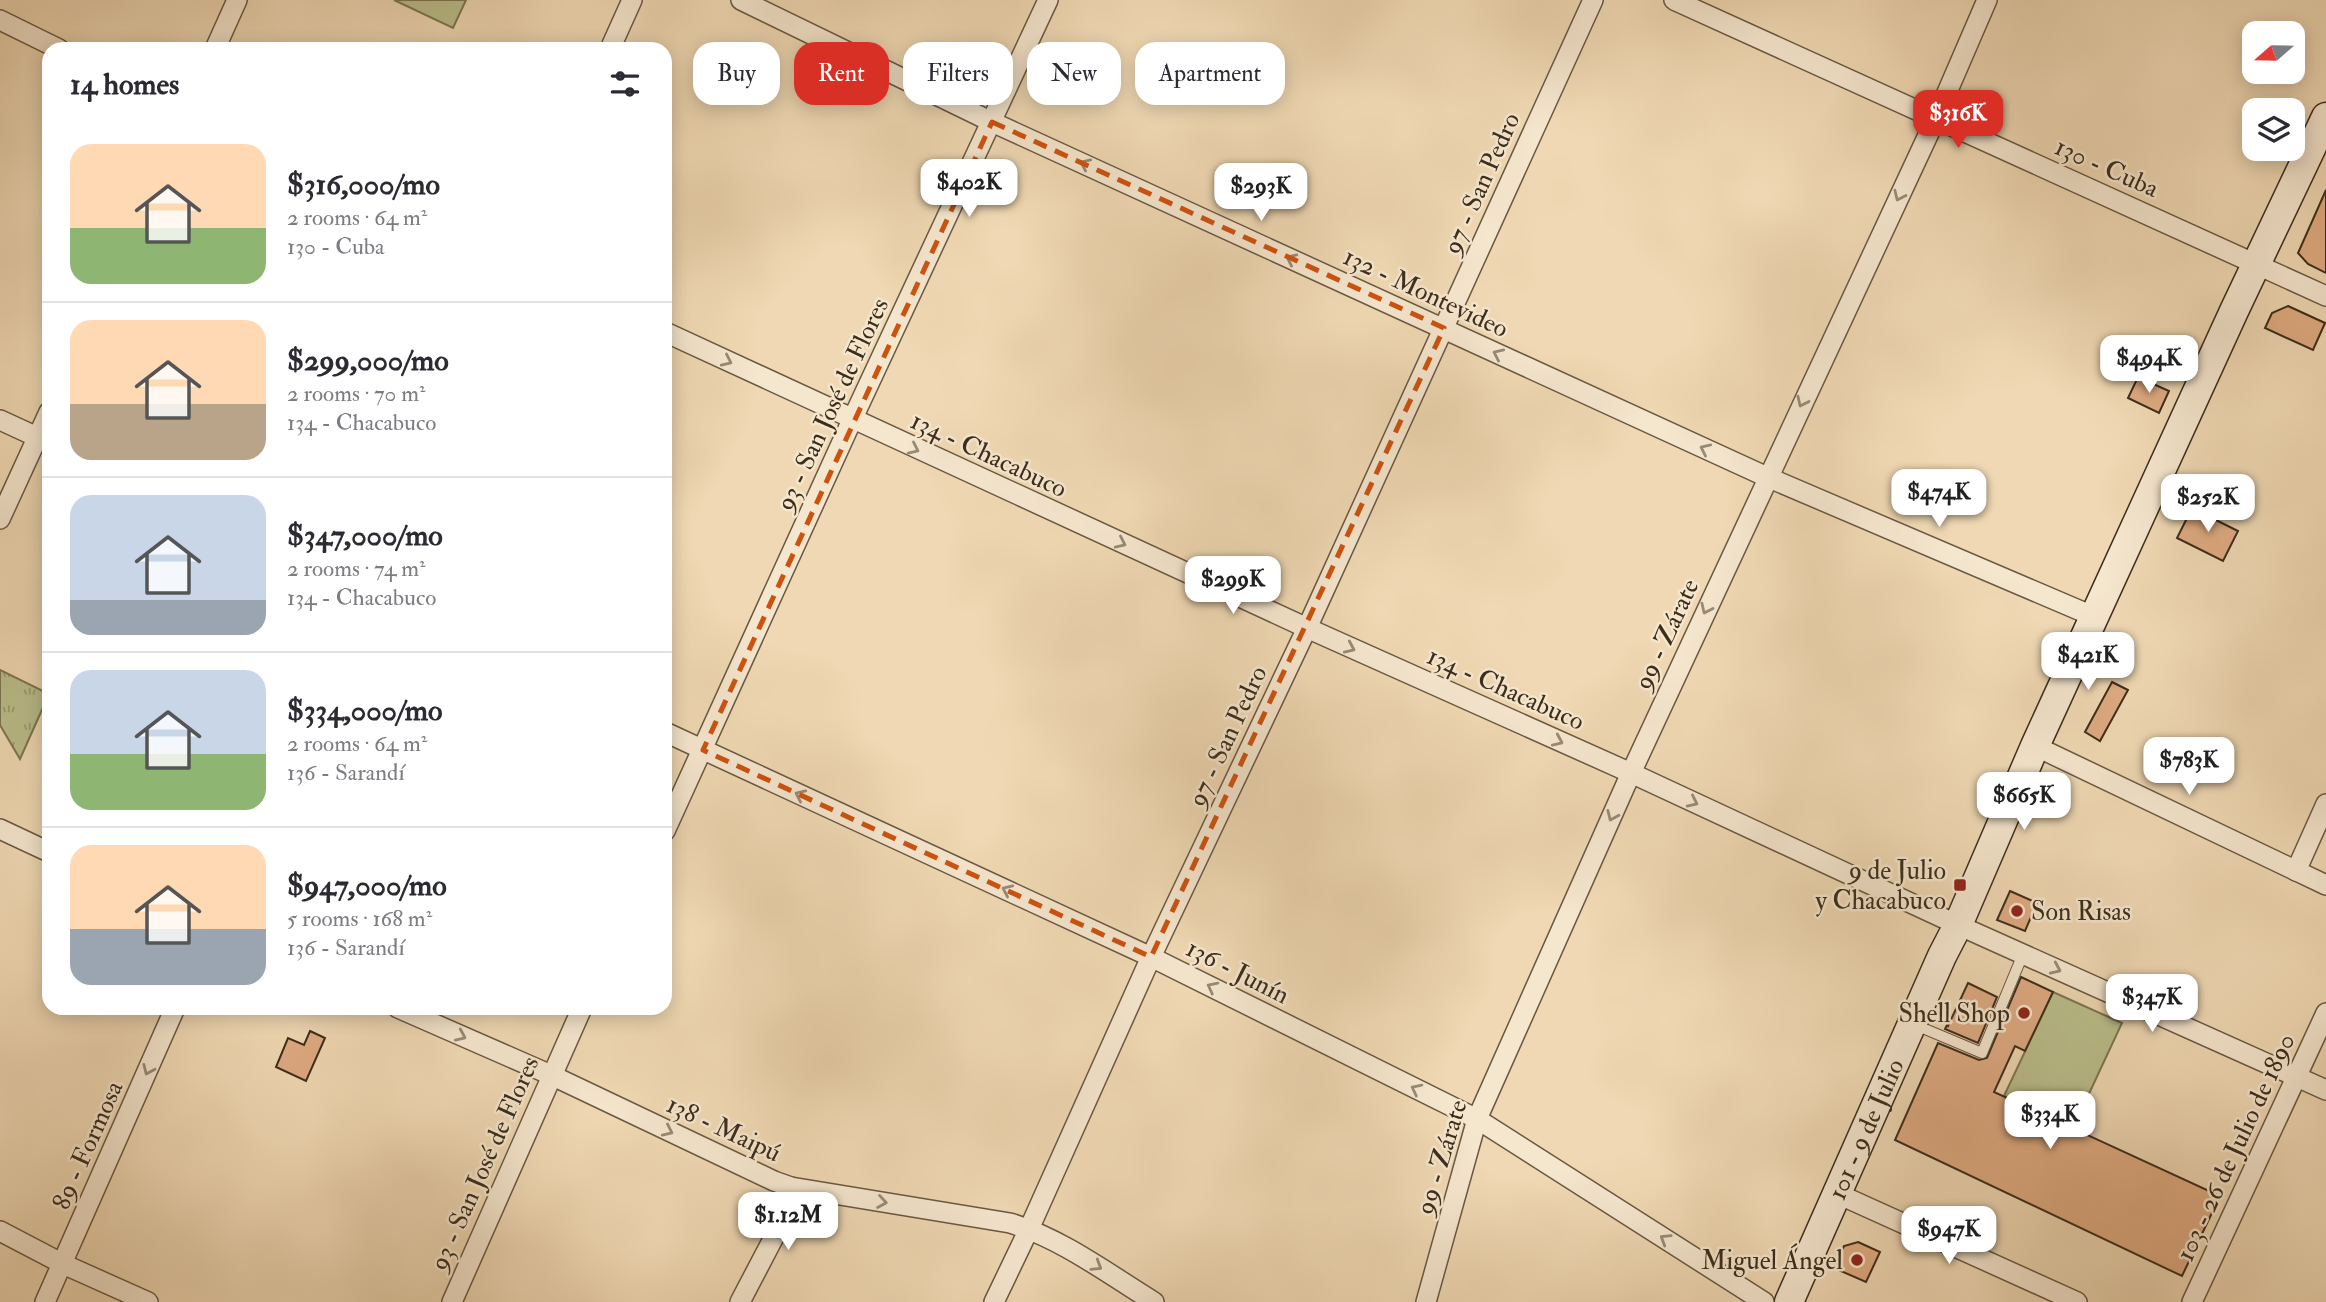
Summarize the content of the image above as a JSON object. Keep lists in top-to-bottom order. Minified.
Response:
{"streets":{"street":["130 - Cuba","97 - San Pedro","132 - Montevideo","93 - San José de Flores","134 - Chacabuco","99 - Zárate","136 - Junín","138 - Maipú","101 - 9 de Julio","89 - Formosa","103 - 26 de Julio de 1890"]},"crossings":[["130 - Cuba","99 - Zárate"],["130 - Cuba","101 - 9 de Julio"],["97 - San Pedro","132 - Montevideo"],["97 - San Pedro","134 - Chacabuco"],["97 - San Pedro","136 - Junín"],["97 - San Pedro","138 - Maipú"],["132 - Montevideo","93 - San José de Flores"],["132 - Montevideo","99 - Zárate"],["132 - Montevideo","101 - 9 de Julio"],["93 - San José de Flores","134 - Chacabuco"],["93 - San José de Flores","136 - Junín"],["93 - San José de Flores","138 - Maipú"],["134 - Chacabuco","99 - Zárate"],["134 - Chacabuco","101 - 9 de Julio"],["134 - Chacabuco","103 - 26 de Julio de 1890"],["99 - Zárate","136 - Junín"]],"one_way":["132 - Montevideo","134 - Chacabuco","99 - Zárate","136 - Junín","138 - Maipú","89 - Formosa"],"places":{"transit":["9 de Julio y Chacabuco"],"other":["Son Risas","Shell Shop","Miguel Ángel"]},"north":"left","page":{"chip":["Buy","Rent","Filters","New","Apartment"],"heading":"14 homes","price":["$316K","$402K","$293K","$494K","$474K","$252K","$299K","$421K","$783K","$665K","$347K","$334K","$1.12M","$947K"],"list":[{"name":"$316,000/mo","note":"2 rooms · 64 m² · 130 - Cuba"},{"name":"$299,000/mo","note":"2 rooms · 70 m² · 134 - Chacabuco"},{"name":"$347,000/mo","note":"2 rooms · 74 m² · 134 - Chacabuco"},{"name":"$334,000/mo","note":"2 rooms · 64 m² · 136 - Sarandí"},{"name":"$947,000/mo","note":"5 rooms · 168 m² · 136 - Sarandí"}]}}
